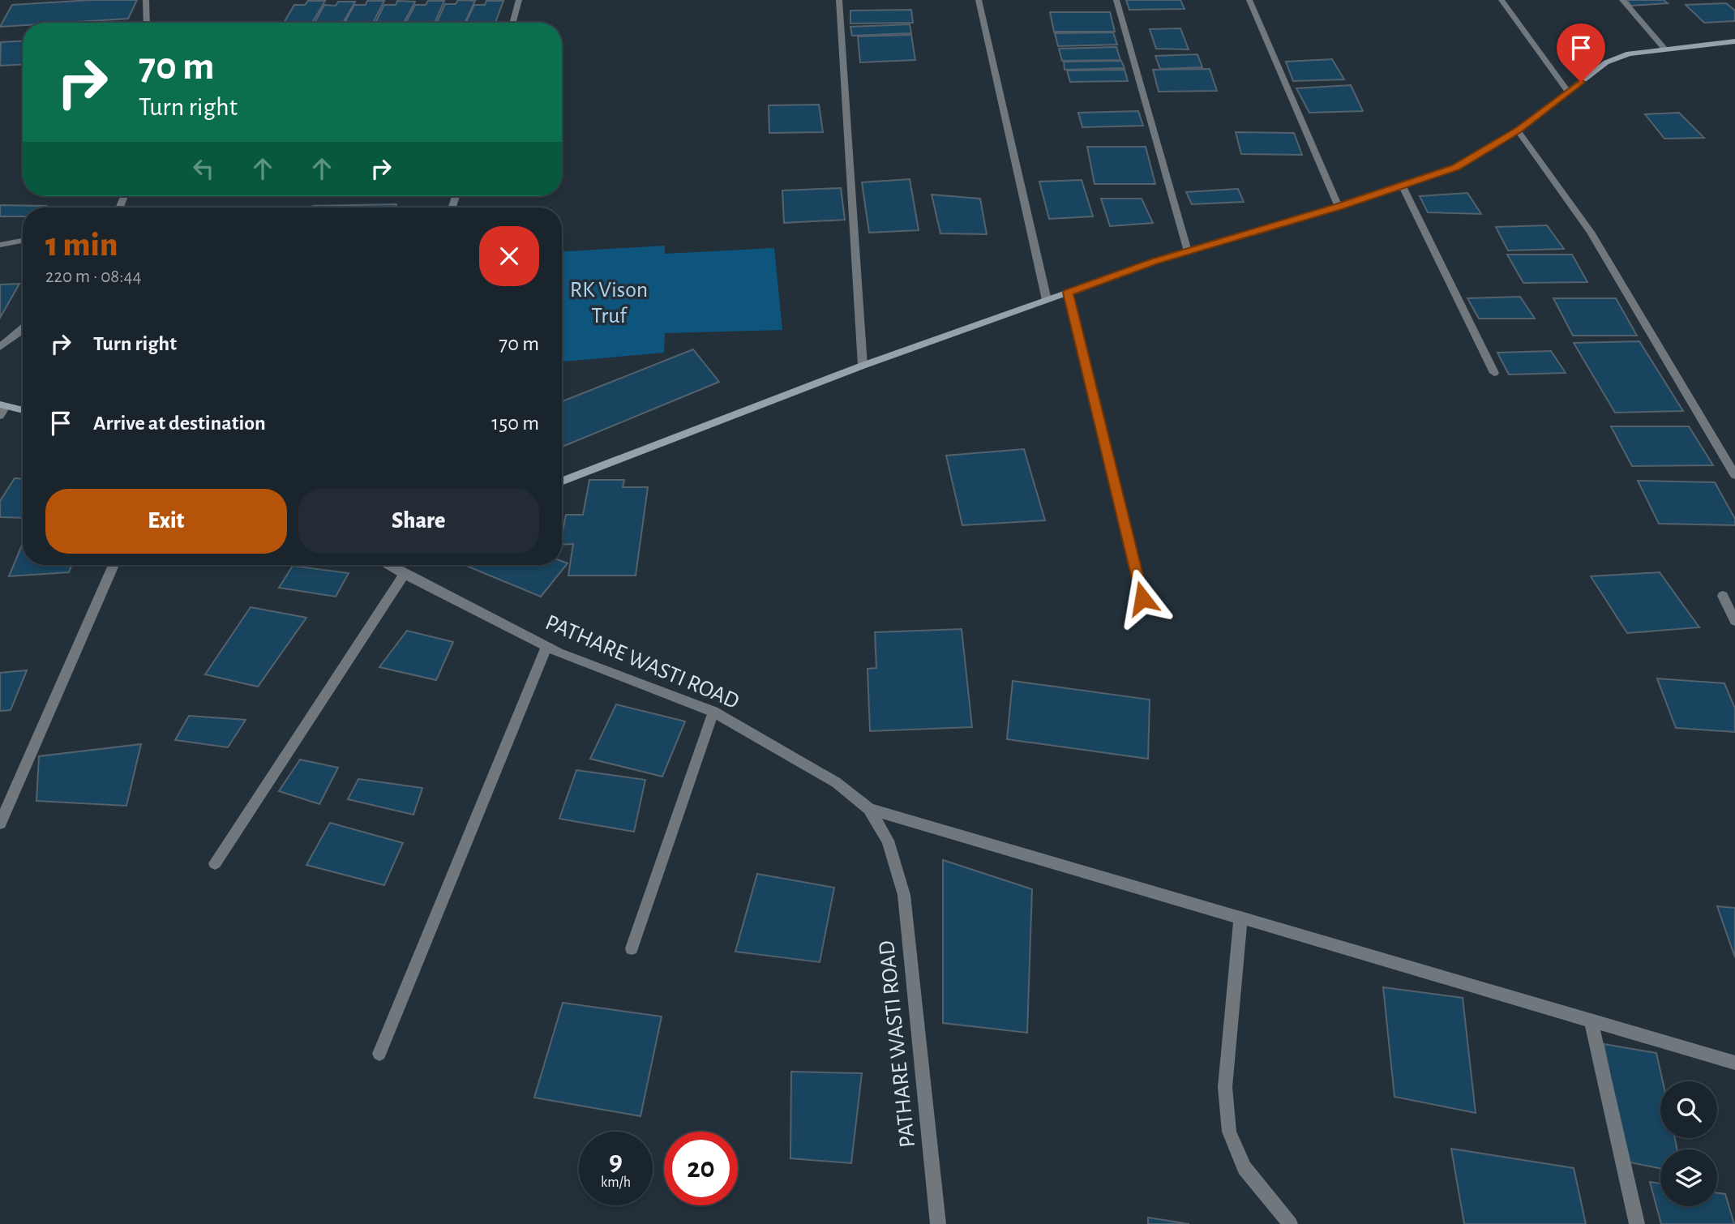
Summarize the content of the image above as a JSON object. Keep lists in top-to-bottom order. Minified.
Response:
{"streets":{"street":["PATHARE WASTI ROAD"]},"parks":["RK Vison Truf"],"page":{"turn":["70 m","Turn right"],"heading":["1 min","220 m · 08:44"],"list":[{"name":"Turn right","value":"70 m"},{"name":"Arrive at destination","value":"150 m"}],"buttons":["Exit","Share"],"speed":"9 km/h","limit":"20"}}
